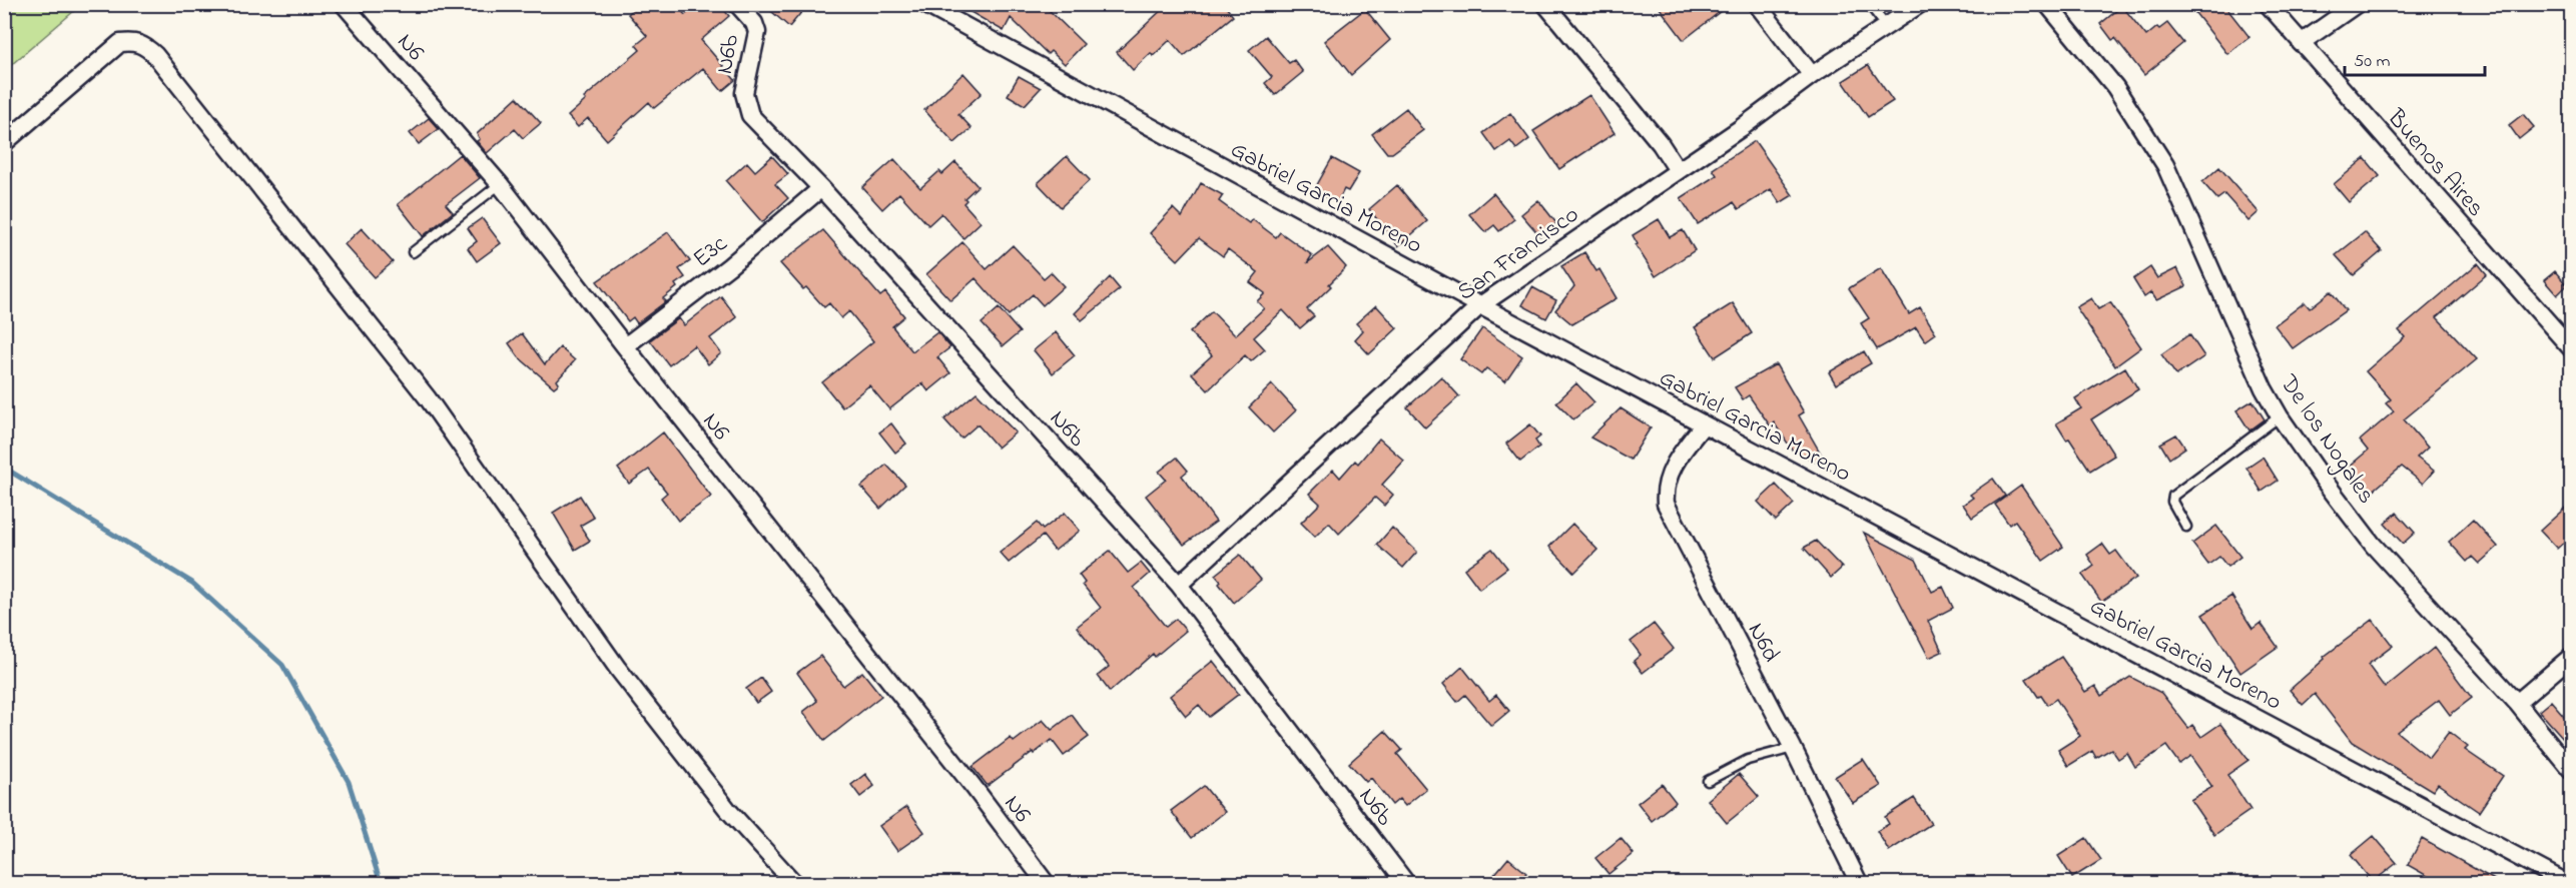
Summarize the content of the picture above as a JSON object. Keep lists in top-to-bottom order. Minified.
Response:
{"streets":{"street":["N6","N6b","Buenos Aires","Gabriel Garcia Moreno","E3c","San Francisco","De los Nogales","N6d"]},"crossings":[["N6","E3c"],["N6b","E3c"],["N6b","San Francisco"],["Gabriel Garcia Moreno","San Francisco"],["Gabriel Garcia Moreno","N6d"]],"scale_bar":"50 m"}
